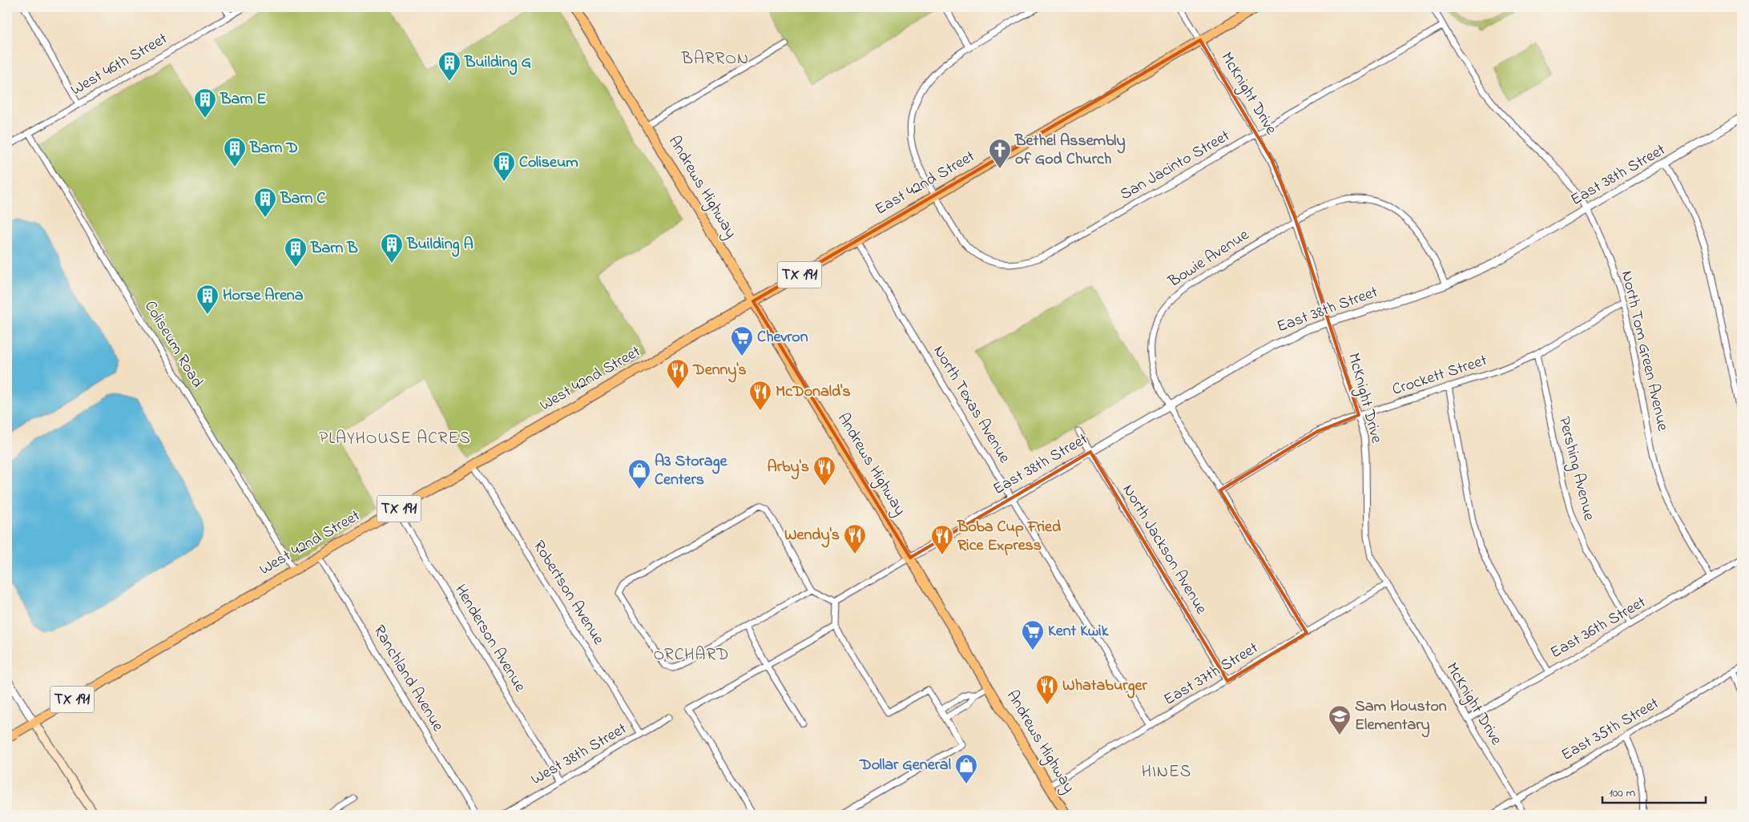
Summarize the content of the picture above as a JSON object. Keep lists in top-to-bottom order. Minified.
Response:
{"streets":{"main road":["East 42nd Street","Andrews Highway","TX 191","West 42nd Street"],"street":["West 46th Street","McKnight Drive","San Jacinto Street","East 38th Street","Bowie Avenue","Coliseum Road","North Tom Green Avenue","Crockett Street","North Texas Avenue","Pershing Avenue","North Jackson Avenue","Robertson Avenue","East 36th Street","Henderson Avenue","East 37th Street","Ranchland Avenue","East 35th Street","West 38th Street"]},"crossings":[["West 46th Street","Coliseum Road"],["McKnight Drive","San Jacinto Street"],["McKnight Drive","East 38th Street"],["McKnight Drive","East 42nd Street"],["McKnight Drive","Bowie Avenue"],["McKnight Drive","Crockett Street"],["McKnight Drive","East 36th Street"],["McKnight Drive","East 37th Street"],["McKnight Drive","East 35th Street"],["San Jacinto Street","East 42nd Street"],["San Jacinto Street","North Tom Green Avenue"],["East 38th Street","Andrews Highway"],["East 38th Street","Bowie Avenue"],["East 38th Street","North Tom Green Avenue"],["East 38th Street","North Texas Avenue"],["East 38th Street","North Jackson Avenue"],["East 42nd Street","Andrews Highway"],["East 42nd Street","West 42nd Street"],["East 42nd Street","North Texas Avenue"],["Andrews Highway","West 42nd Street"],["Andrews Highway","East 37th Street"],["Bowie Avenue","Crockett Street"],["Bowie Avenue","East 37th Street"],["Coliseum Road","West 42nd Street"],["North Tom Green Avenue","Crockett Street"],["North Tom Green Avenue","East 36th Street"],["Crockett Street","Pershing Avenue"],["West 42nd Street","Robertson Avenue"],["West 42nd Street","Henderson Avenue"],["West 42nd Street","Ranchland Avenue"],["North Texas Avenue","East 37th Street"],["Pershing Avenue","East 36th Street"],["North Jackson Avenue","East 37th Street"],["Robertson Avenue","West 38th Street"],["Henderson Avenue","West 38th Street"]],"districts":["BARRON","PLAYHOUSE ACRES","ORCHARD","HINES"],"places":{"building":["Building G","Barn E","Barn D","Coliseum","Barn C","Building A","Barn B","Horse Arena"],"church":["Bethel Assembly of God Church"],"supermarket":["Chevron","Kent Kwik"],"restaurant":["Denny's","McDonald's","Arby's","Wendy's","Boba Cup Fried Rice Express","Whataburger"],"shop":["A3 Storage Centers","Dollar General"],"school or university":["Sam Houston Elementary"]},"scale_bar":"100 m"}
